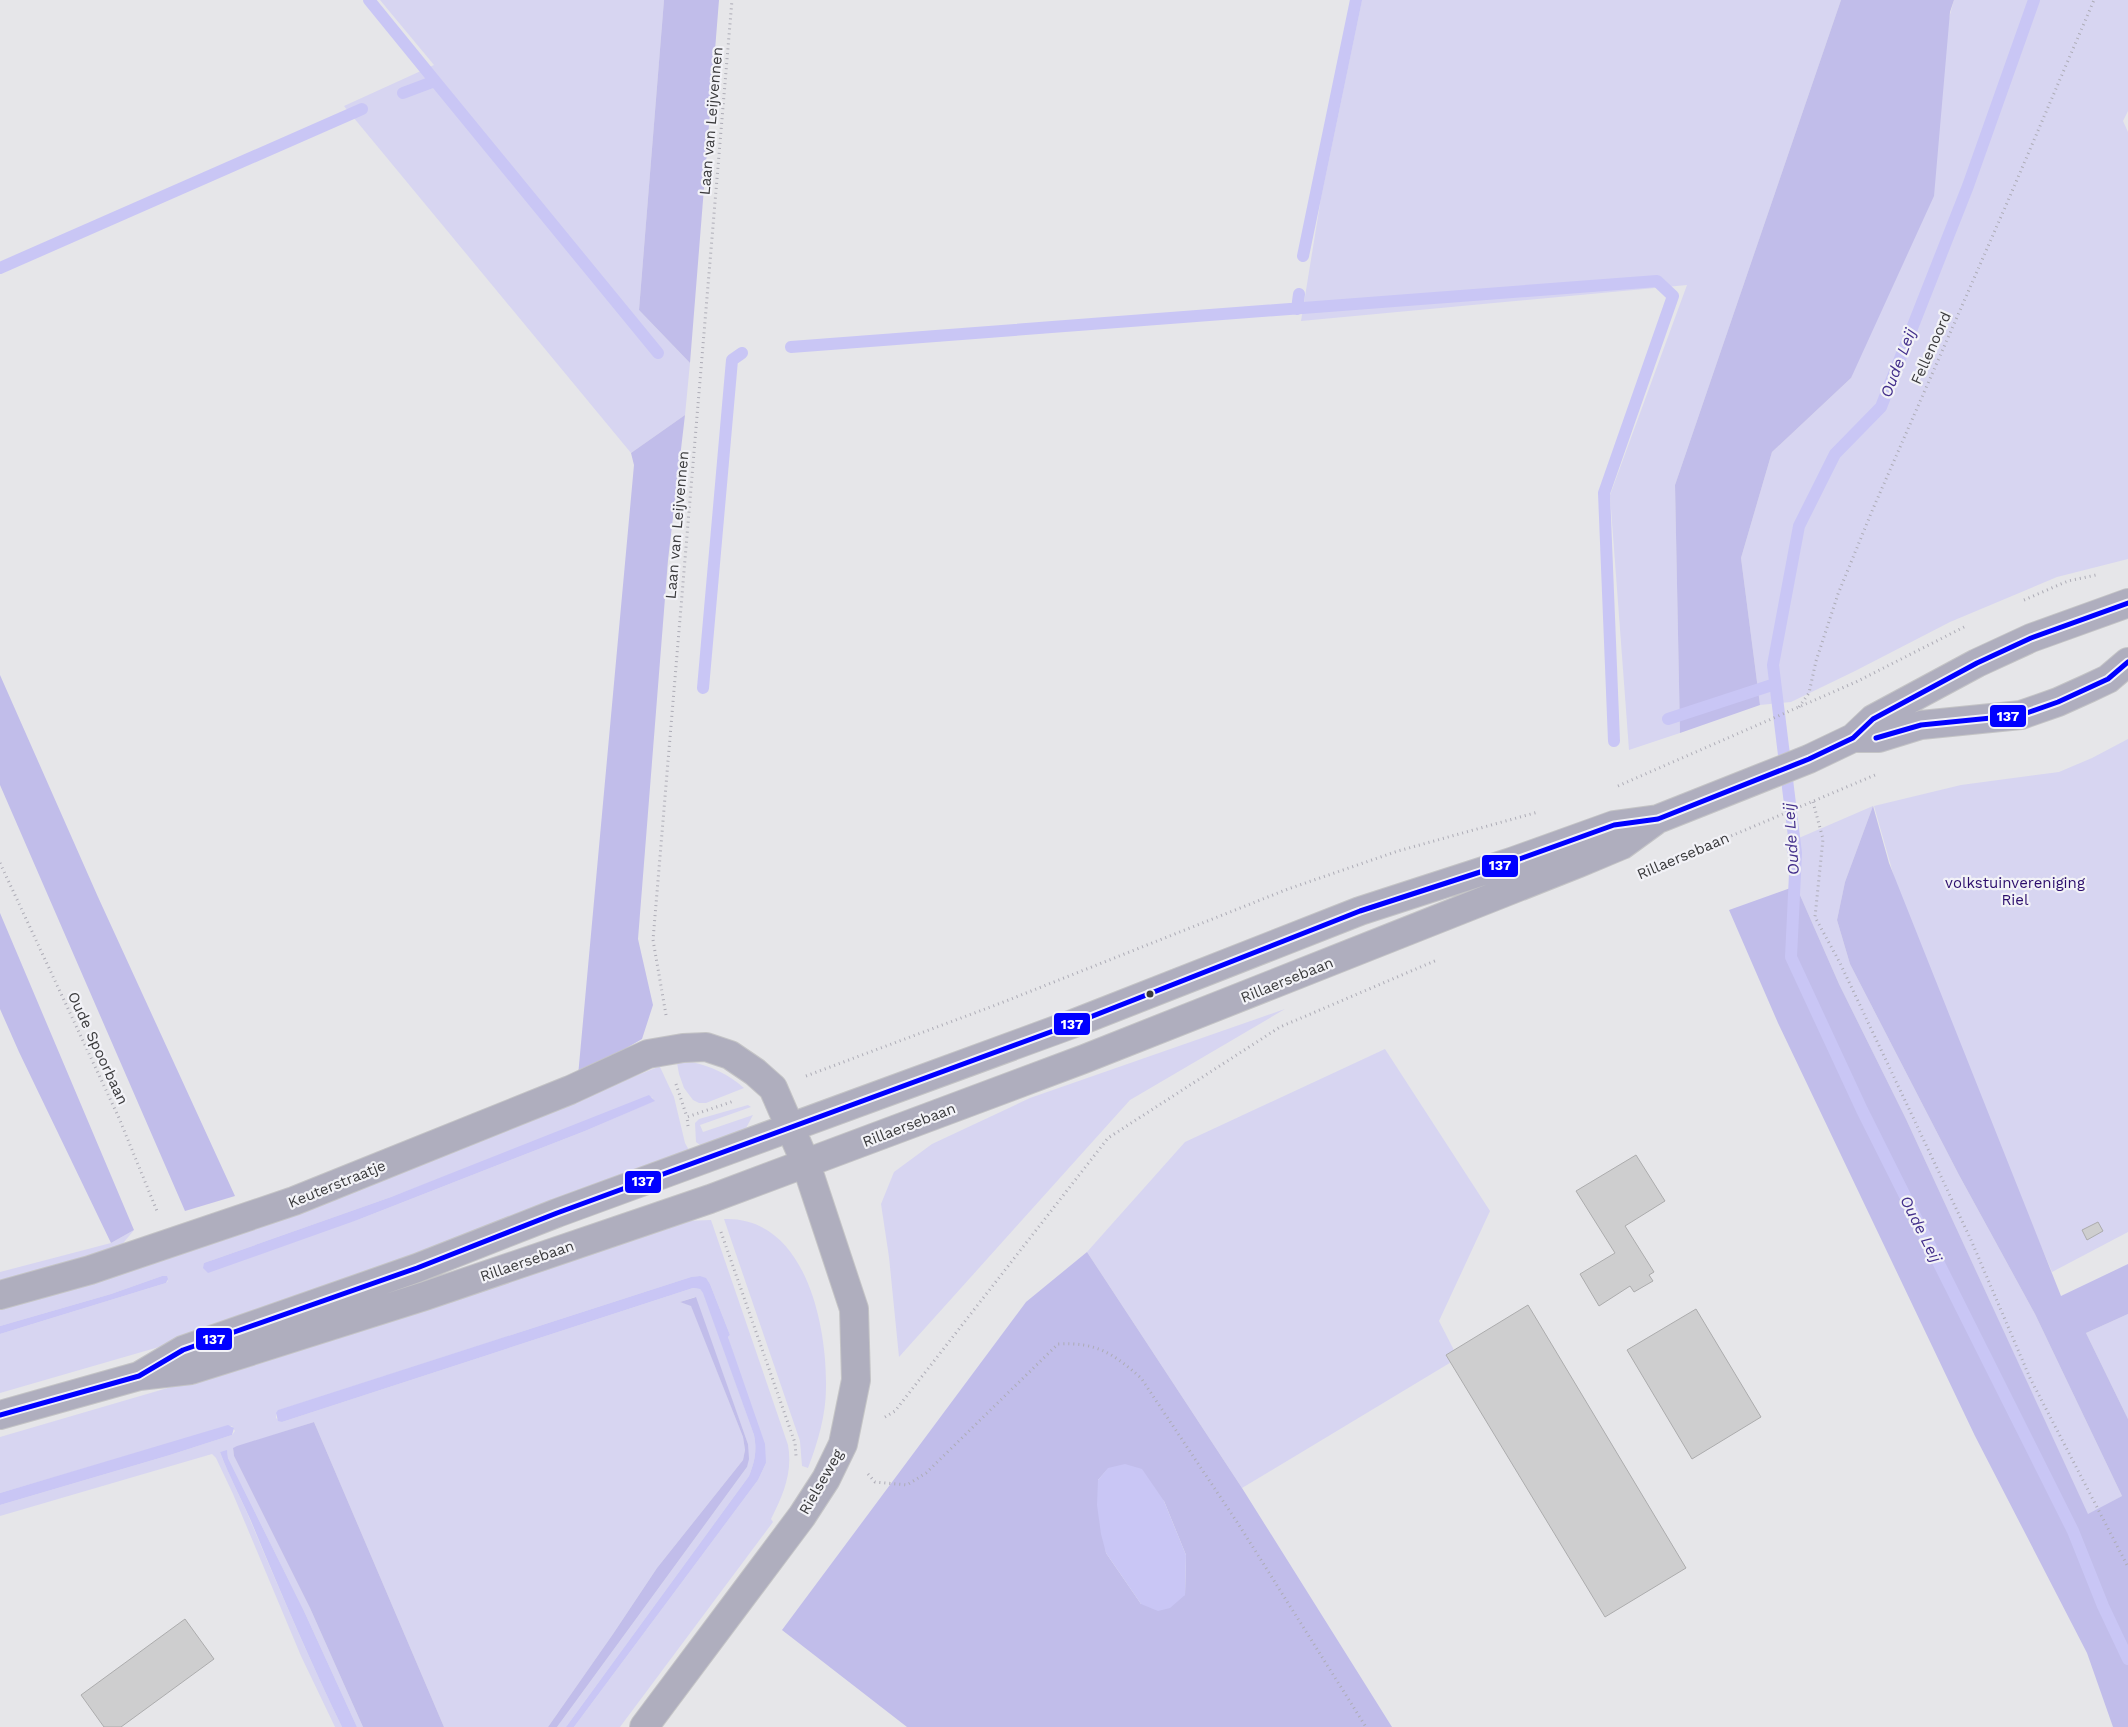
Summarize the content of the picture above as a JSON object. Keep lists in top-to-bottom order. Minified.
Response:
{"streets":{"street":["Rillaersebaan","Keuterstraatje","Rielseweg"],"path":["Laan van Leijvennen","Fellenoord","Oude Spoorbaan"]},"crossings":[["Laan van Leijvennen","Keuterstraatje"],["Rillaersebaan","Rielseweg"],["Oude Spoorbaan","Keuterstraatje"],["Keuterstraatje","Rielseweg"]],"water":["Oude Leij"],"parks":["volkstuinvereniging Riel"],"lines":["transit line 137"]}
